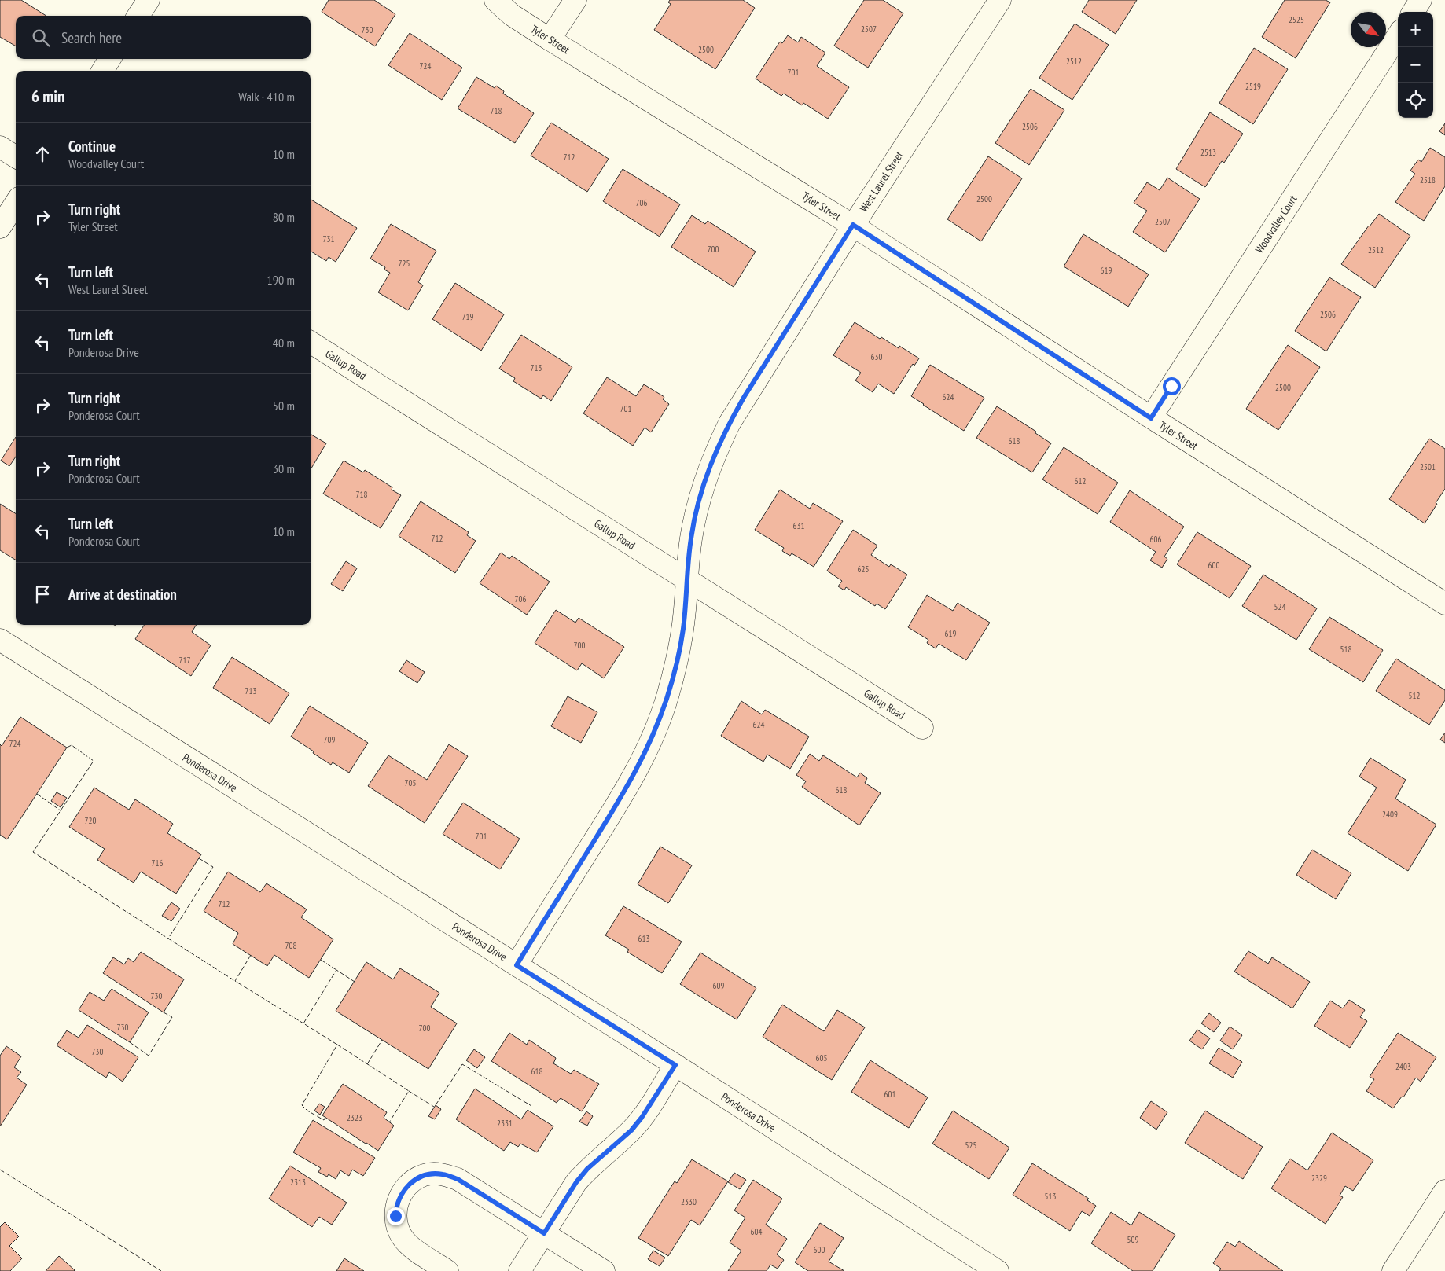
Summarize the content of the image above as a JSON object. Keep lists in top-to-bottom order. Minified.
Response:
{"streets":{"street":["Tyler Street","West Laurel Street","Woodvalley Court","Gallup Road","Ponderosa Drive"]},"crossings":[["Tyler Street","West Laurel Street"],["Tyler Street","Woodvalley Court"],["West Laurel Street","Gallup Road"],["West Laurel Street","Ponderosa Drive"]],"house_numbers":["2525","2507","730","2500","2512","724","701","2519","718","2506","2513","712","2518","2500","706","2507","731","700","2512","725","619","2506","719","630","713","2500","624","701","618","2501","612","718","631","712","606","600","625","706","524","619","700","518","717","713","512","624","709","724","705","618","2409","720","701","716","712","613","708","609","730","730","700","730","605","2403","618","601","2323","2331","525","2329","2313","513","2330","604","509","600"],"north":"bottom right","page":{"map_buttons":["+","−"],"search":"Search here","heading":["6 min","Walk · 410 m"],"list":[["Continue","Woodvalley Court","10 m"],["Turn right","Tyler Street","80 m"],["Turn left","West Laurel Street","190 m"],["Turn left","Ponderosa Drive","40 m"],["Turn right","Ponderosa Court","50 m"],["Turn right","Ponderosa Court","30 m"],["Turn left","Ponderosa Court","10 m"],"Arrive at destination"]}}
